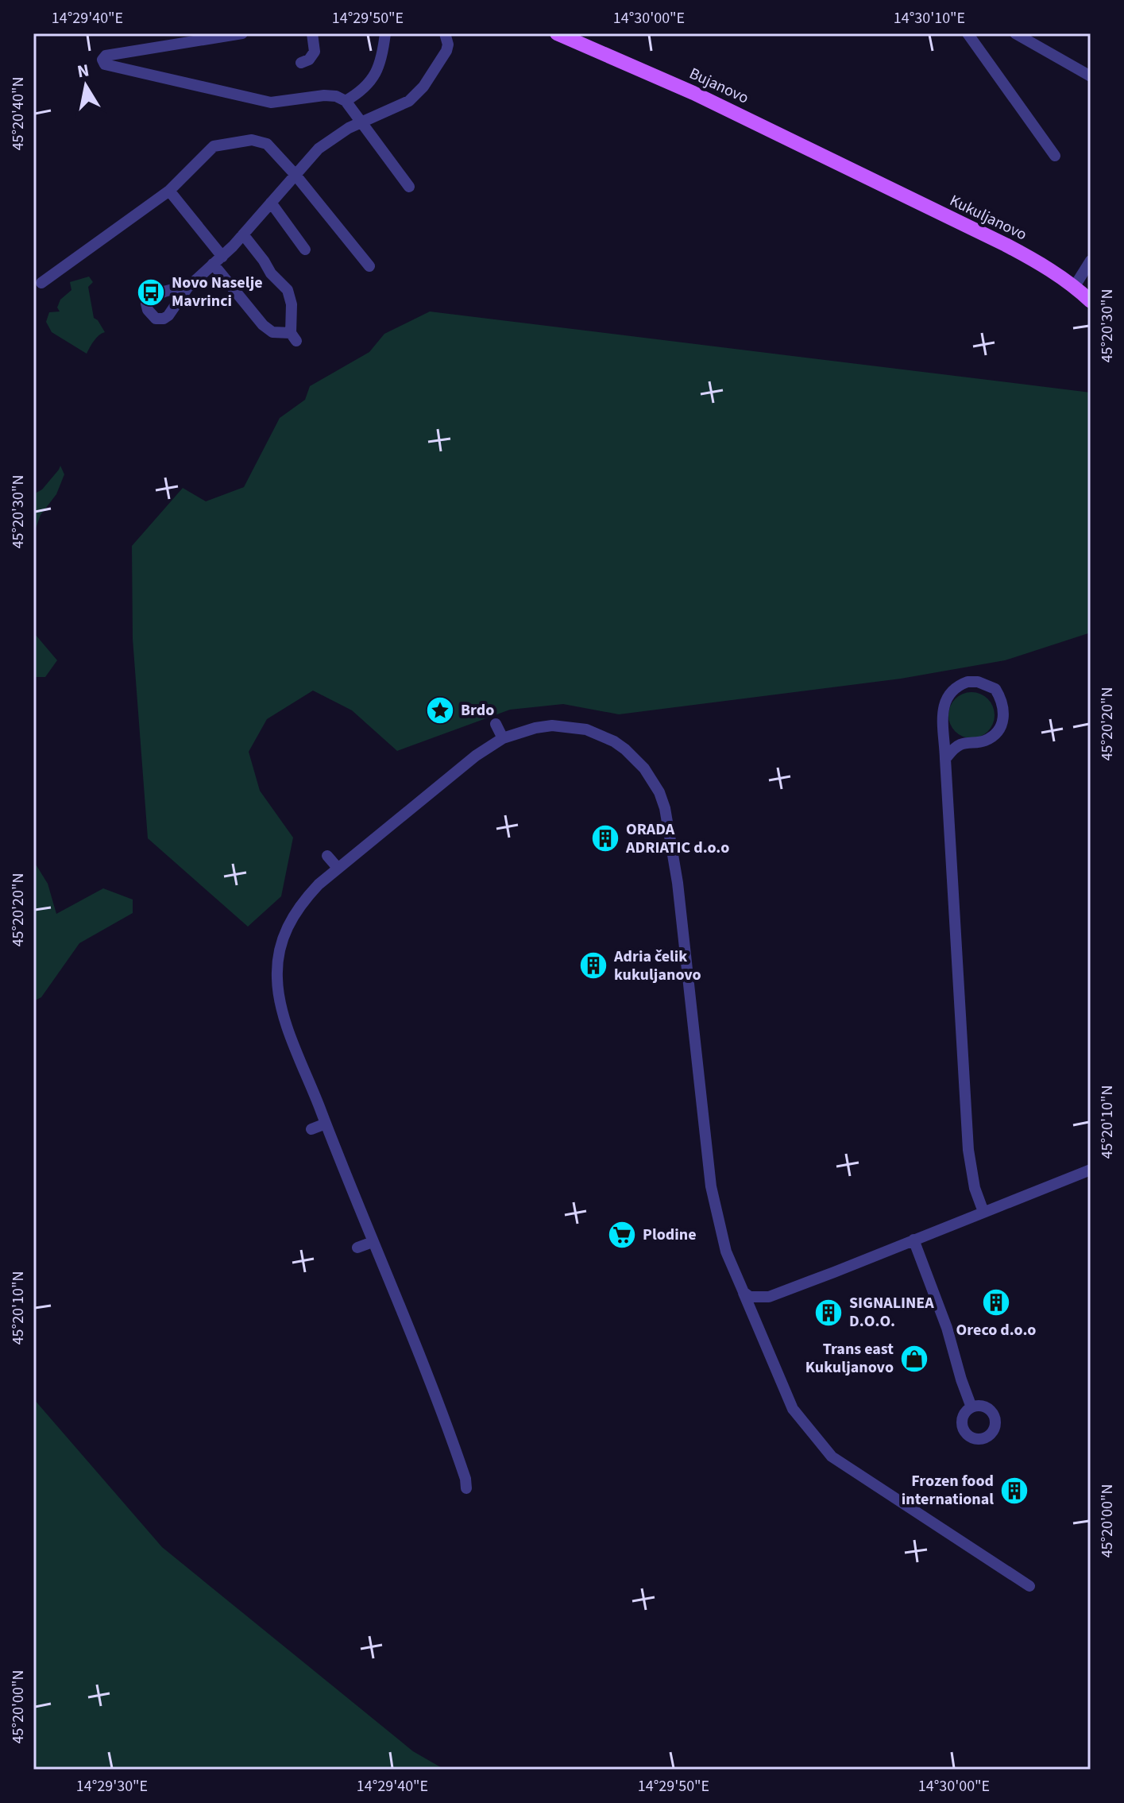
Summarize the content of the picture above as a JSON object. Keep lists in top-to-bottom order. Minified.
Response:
{"streets":{"main road":["Bujanovo","Kukuljanovo"]},"crossings":[["Bujanovo","Kukuljanovo"]],"places":{"bus stop":["Novo Naselje Mavrinci"],"place":["Brdo"],"building":["ORADA ADRIATIC d.o.o","Adria čelik kukuljanovo","Oreco d.o.o","SIGNALINEA D.O.O.","Frozen food international"],"supermarket":["Plodine"],"shop":["Trans east Kukuljanovo"]},"north":"top","coordinates":["14°29'40\"E","14°29'50\"E","14°30'00\"E","14°30'10\"E","45°20'40\"N","45°20'30\"N","45°20'20\"N","45°20'10\"N","45°20'00\"N","14°29'30\"E"]}
